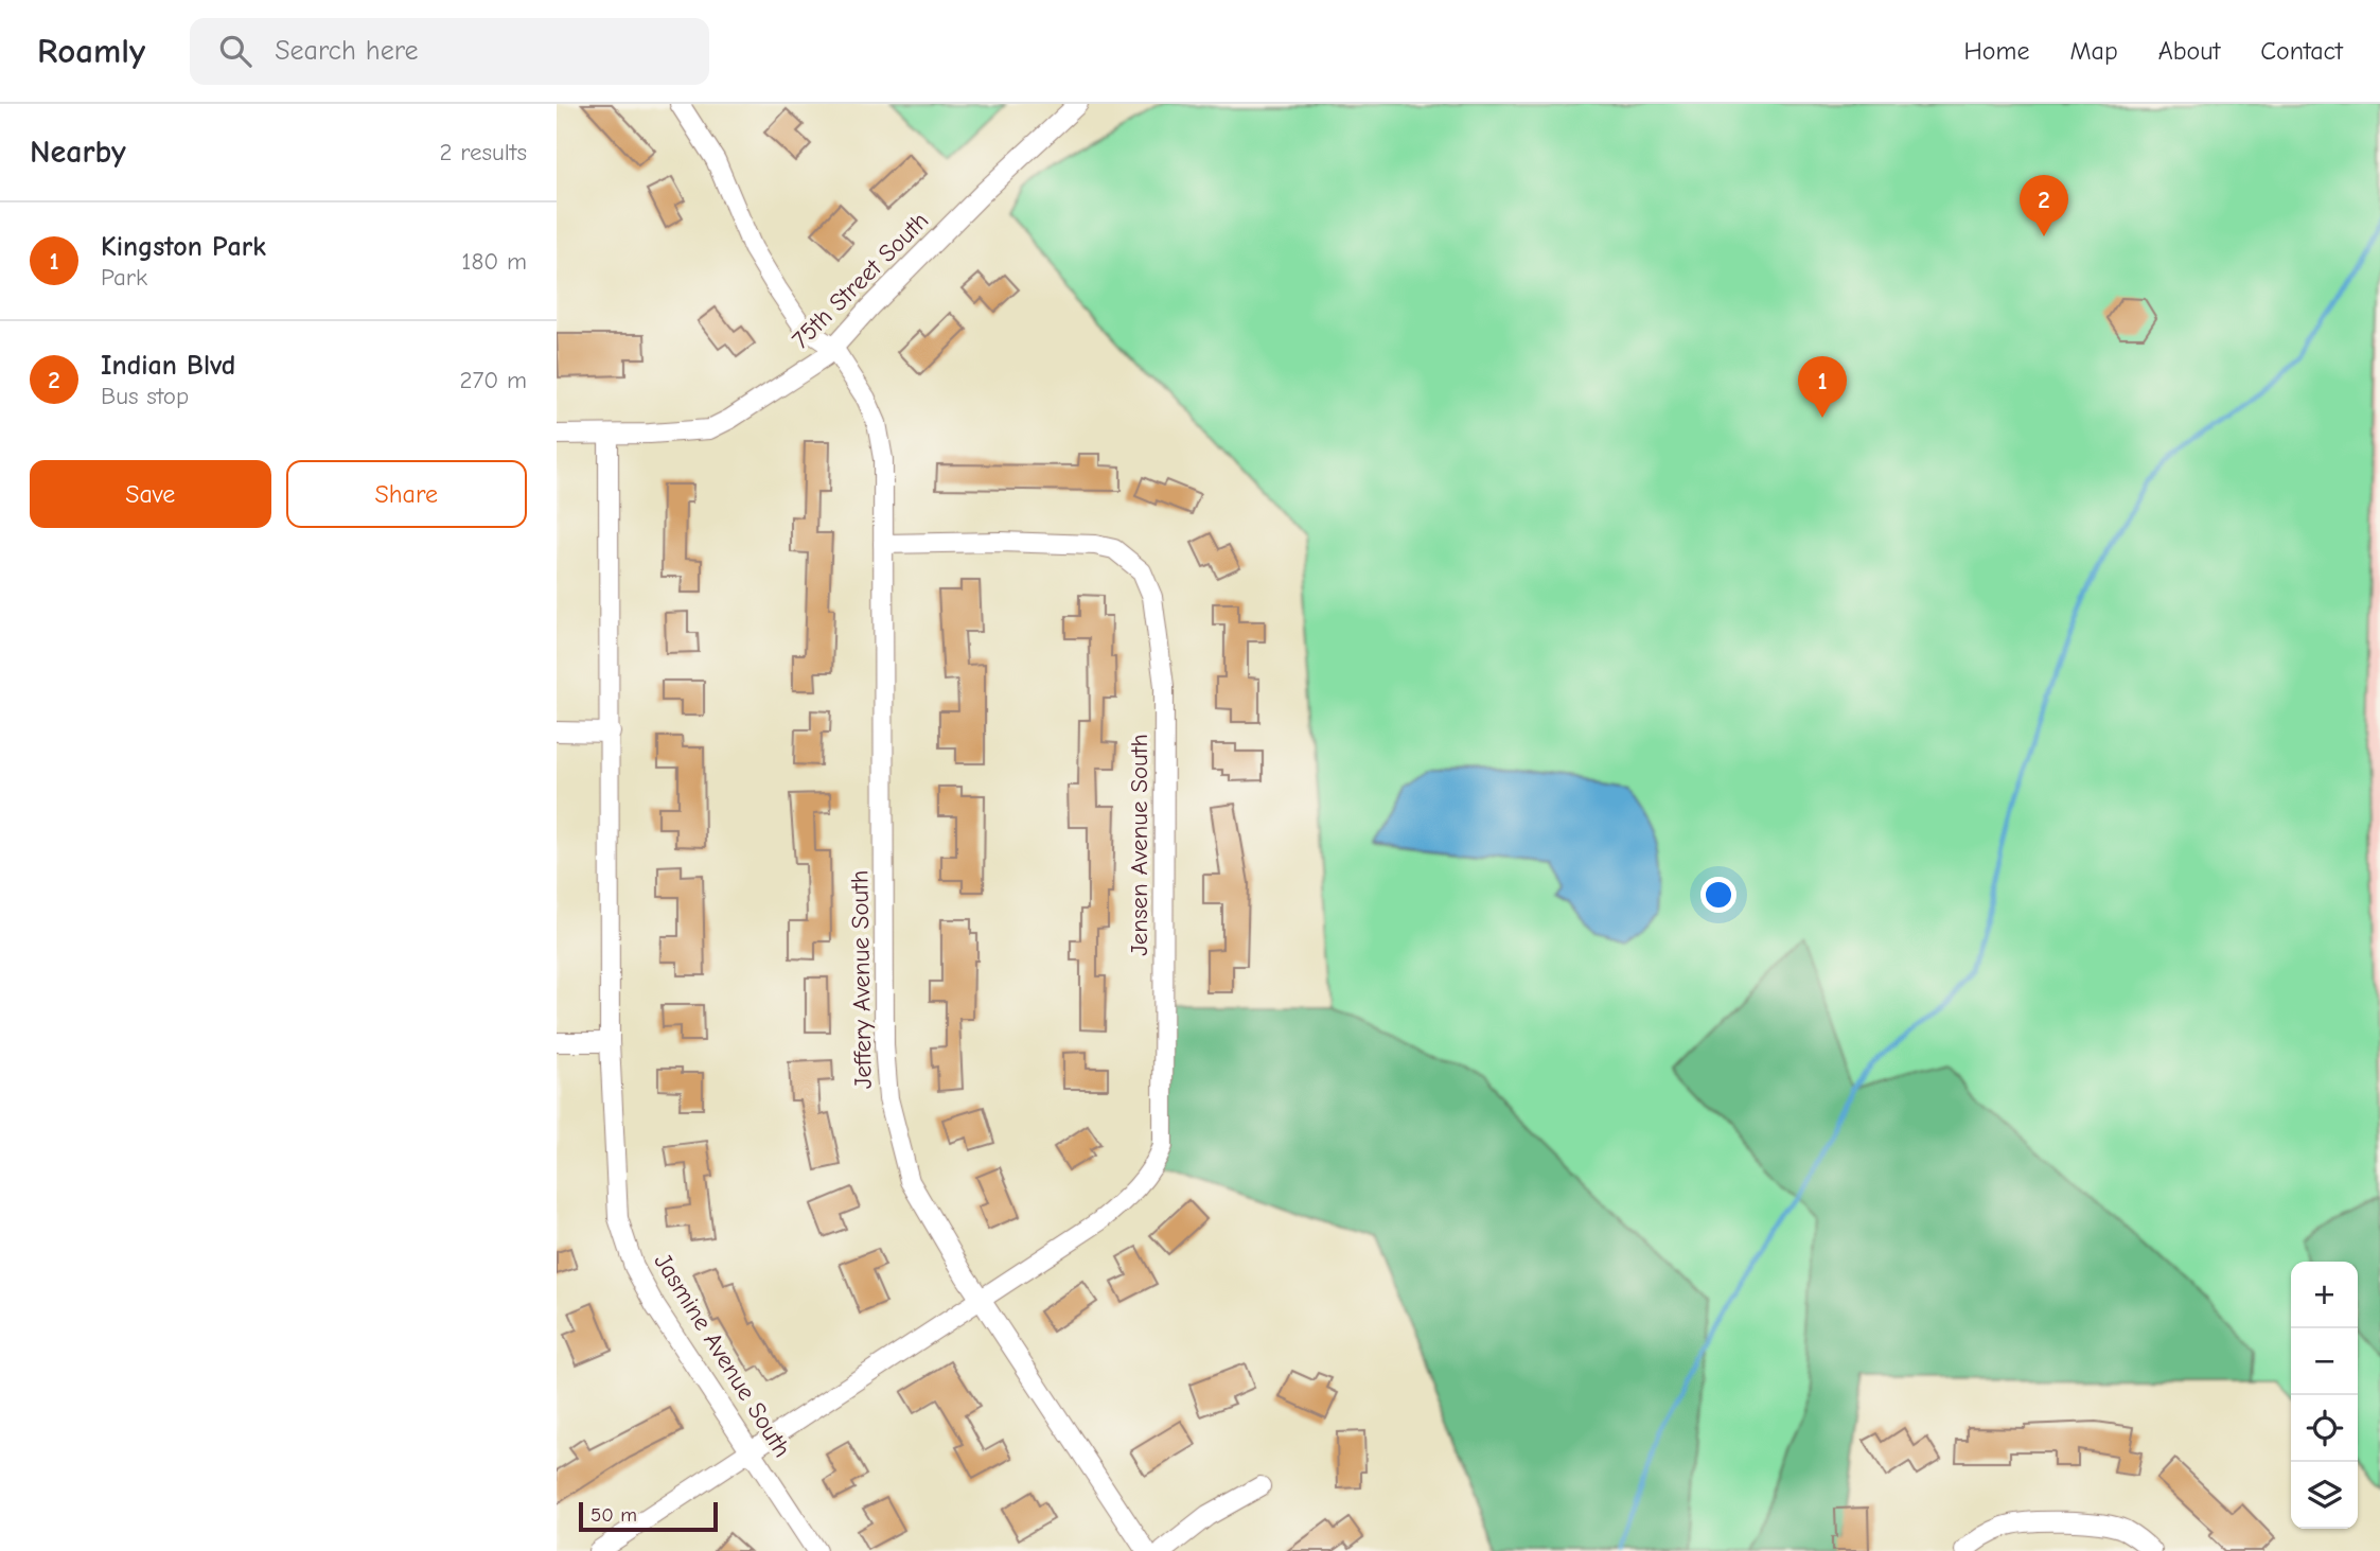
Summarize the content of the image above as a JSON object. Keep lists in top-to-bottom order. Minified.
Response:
{"streets":{"street":["75th Street South","Jensen Avenue South","Jeffery Avenue South","Jasmine Avenue South"]},"crossings":[["75th Street South","Jeffery Avenue South"],["75th Street South","Jasmine Avenue South"],["Jensen Avenue South","Jeffery Avenue South"],["Jensen Avenue South","Jasmine Avenue South"]],"scale_bar":"50 m","page":{"header":"Roamly","search":"Search here","nav":["Home","Map","About","Contact"],"heading":["Nearby","2 results"],"pins":["2","1"],"list":[{"mark":"1","name":"Kingston Park","note":"Park","value":"180 m"},{"mark":"2","name":"Indian Blvd","note":"Bus stop","value":"270 m"}],"buttons":["Save","Share"],"map_buttons":["+","−"],"scale":"50 m"}}
